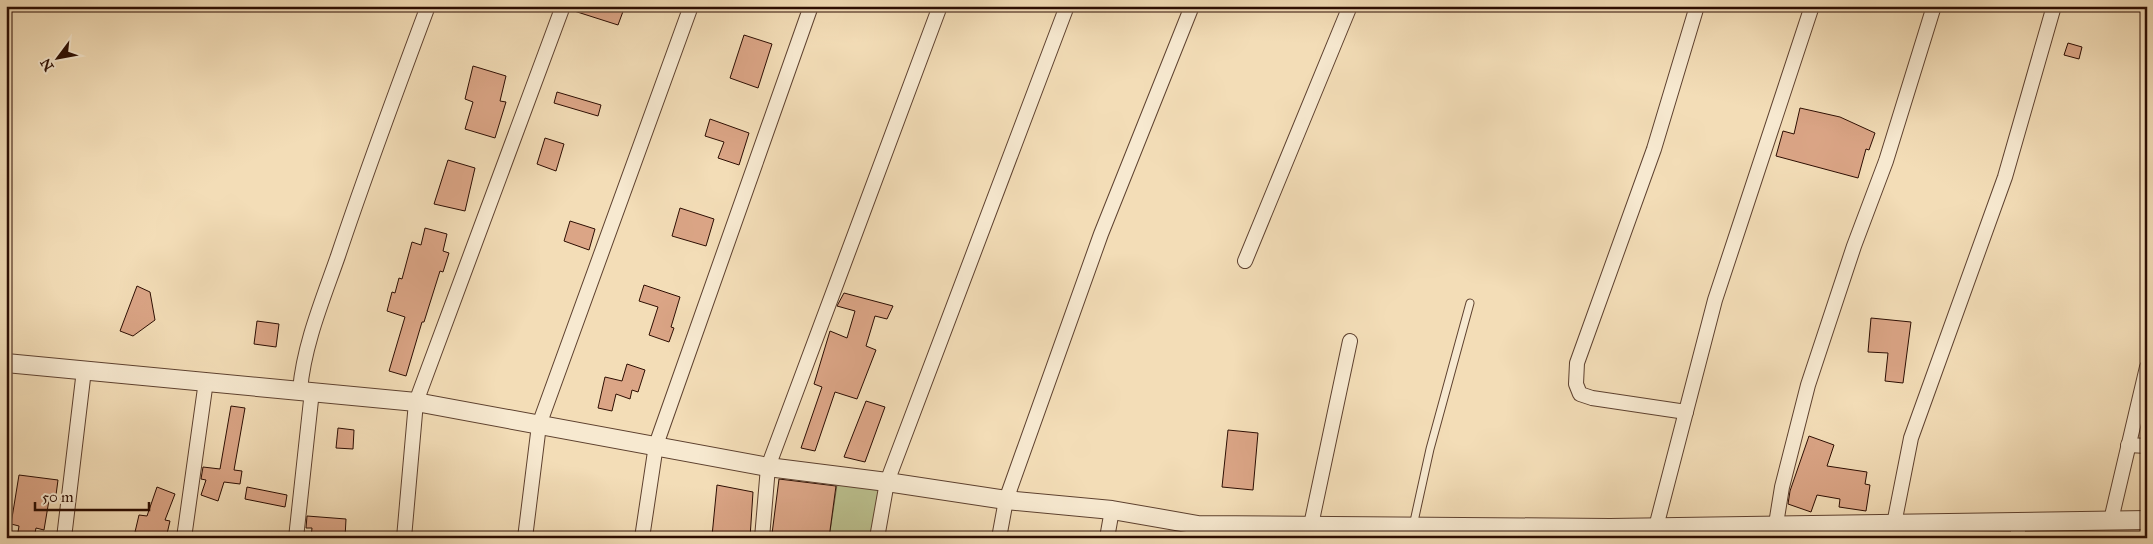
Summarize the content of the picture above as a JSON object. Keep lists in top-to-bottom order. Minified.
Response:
{"scale_bar":"50 m","north":"bottom left"}
